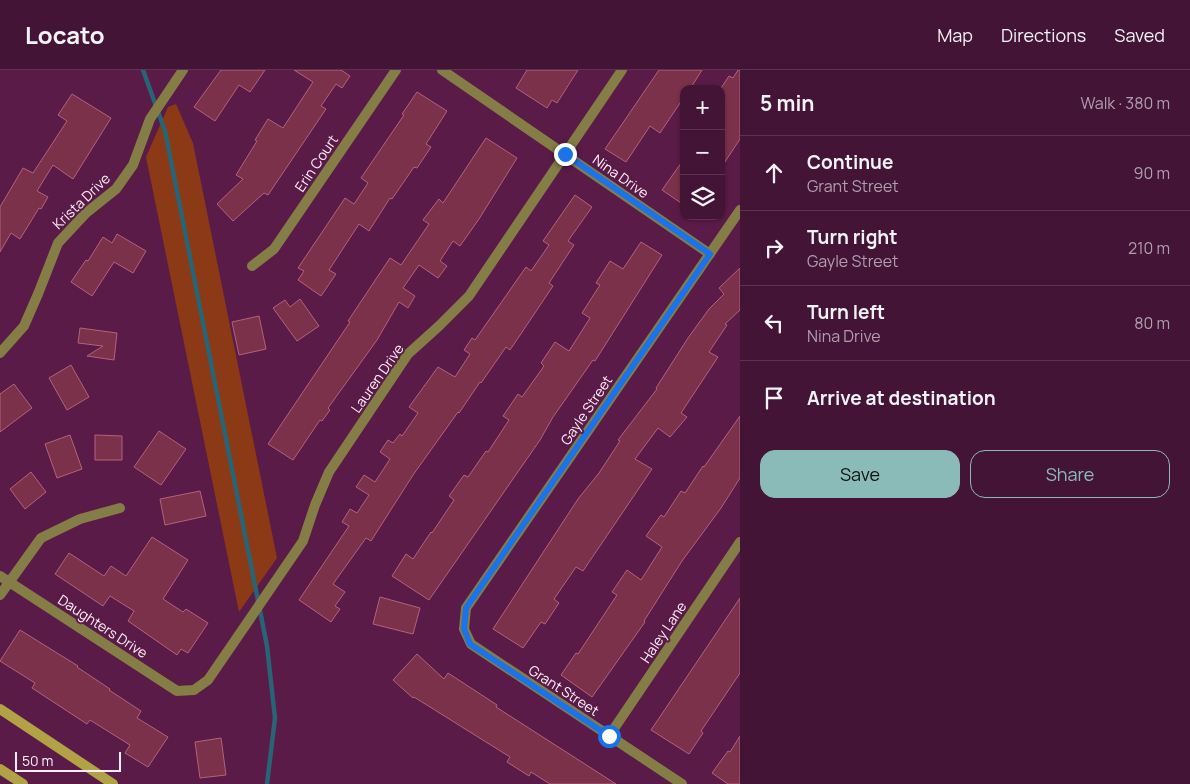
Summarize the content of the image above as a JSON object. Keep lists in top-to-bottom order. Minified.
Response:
{"streets":{"street":["Erin Court","Nina Drive","Krista Drive","Lauren Drive","Gayle Street","Daughters Drive","Haley Lane","Grant Street"]},"crossings":[["Nina Drive","Lauren Drive"],["Nina Drive","Gayle Street"],["Lauren Drive","Daughters Drive"],["Gayle Street","Grant Street"],["Haley Lane","Grant Street"]],"scale_bar":"50 m","page":{"header":"Locato","nav":["Map","Directions","Saved"],"heading":["5 min","Walk · 380 m"],"map_buttons":["+","−"],"list":[["Continue","Grant Street","90 m"],["Turn right","Gayle Street","210 m"],["Turn left","Nina Drive","80 m"],"Arrive at destination"],"buttons":["Save","Share"],"scale":"50 m"}}
